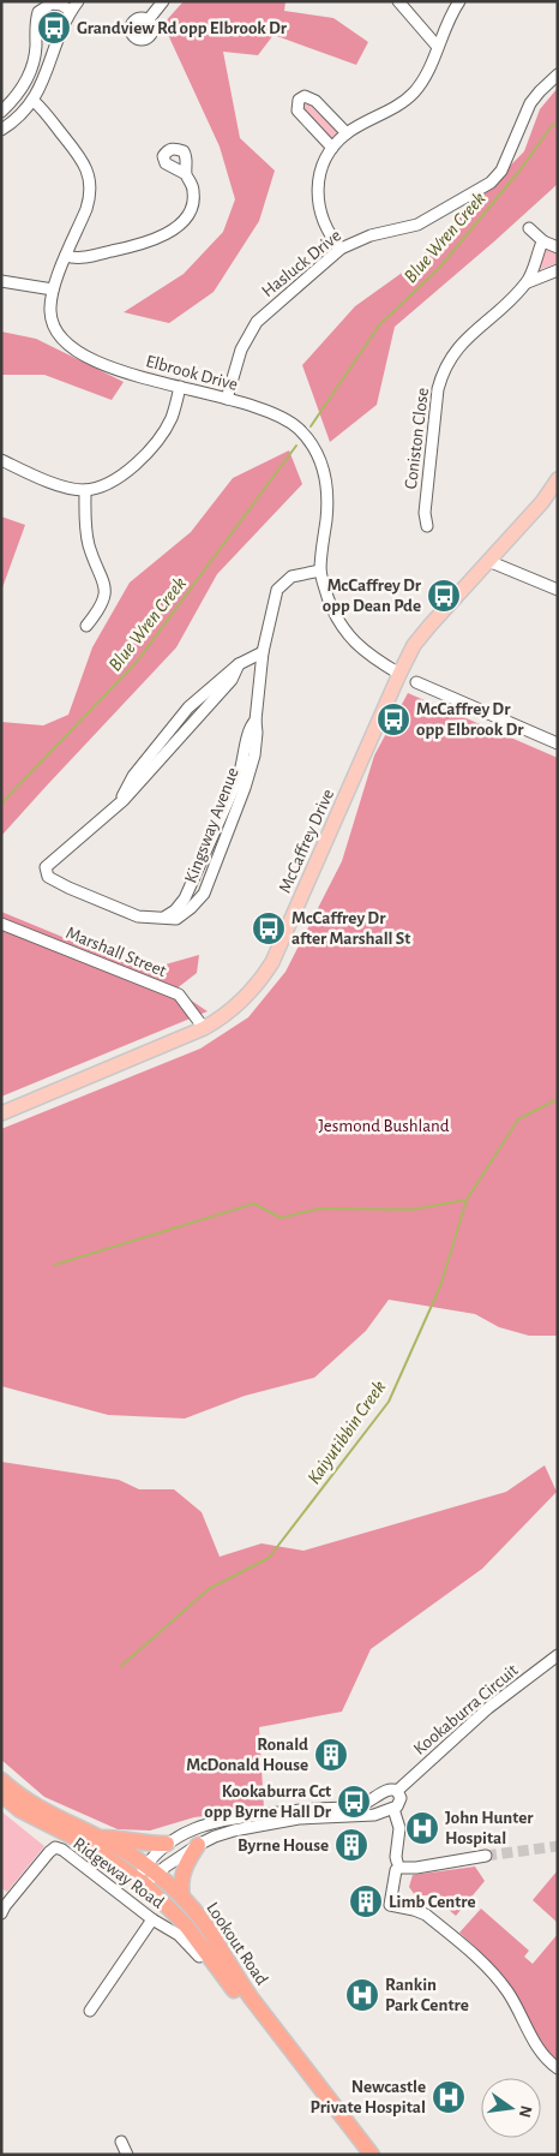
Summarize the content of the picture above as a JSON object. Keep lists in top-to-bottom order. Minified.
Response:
{"streets":{"highway":["Lookout Road"],"main road":["McCaffrey Drive"],"street":["Hasluck Drive","Elbrook Drive","Coniston Close","Kingsway Avenue","Marshall Street","Kookaburra Circuit","Ridgeway Road"]},"crossings":[["Hasluck Drive","Elbrook Drive"],["Elbrook Drive","Kingsway Avenue"],["Elbrook Drive","McCaffrey Drive"],["McCaffrey Drive","Marshall Street"]],"water":["Blue Wren Creek","Kaiyutibbin Creek"],"parks":["Jesmond Bushland"],"places":{"bus stop":["Grandview Rd opp Elbrook Dr","McCaffrey Dr opp Dean Pde","McCaffrey Dr opp Elbrook Dr","McCaffrey Dr after Marshall St","Kookaburra Cct opp Byrne Hall Dr"],"building":["Ronald McDonald House","Byrne House","Limb Centre"],"hospital":["John Hunter Hospital","Rankin Park Centre","Newcastle Private Hospital"]},"north":"right"}
